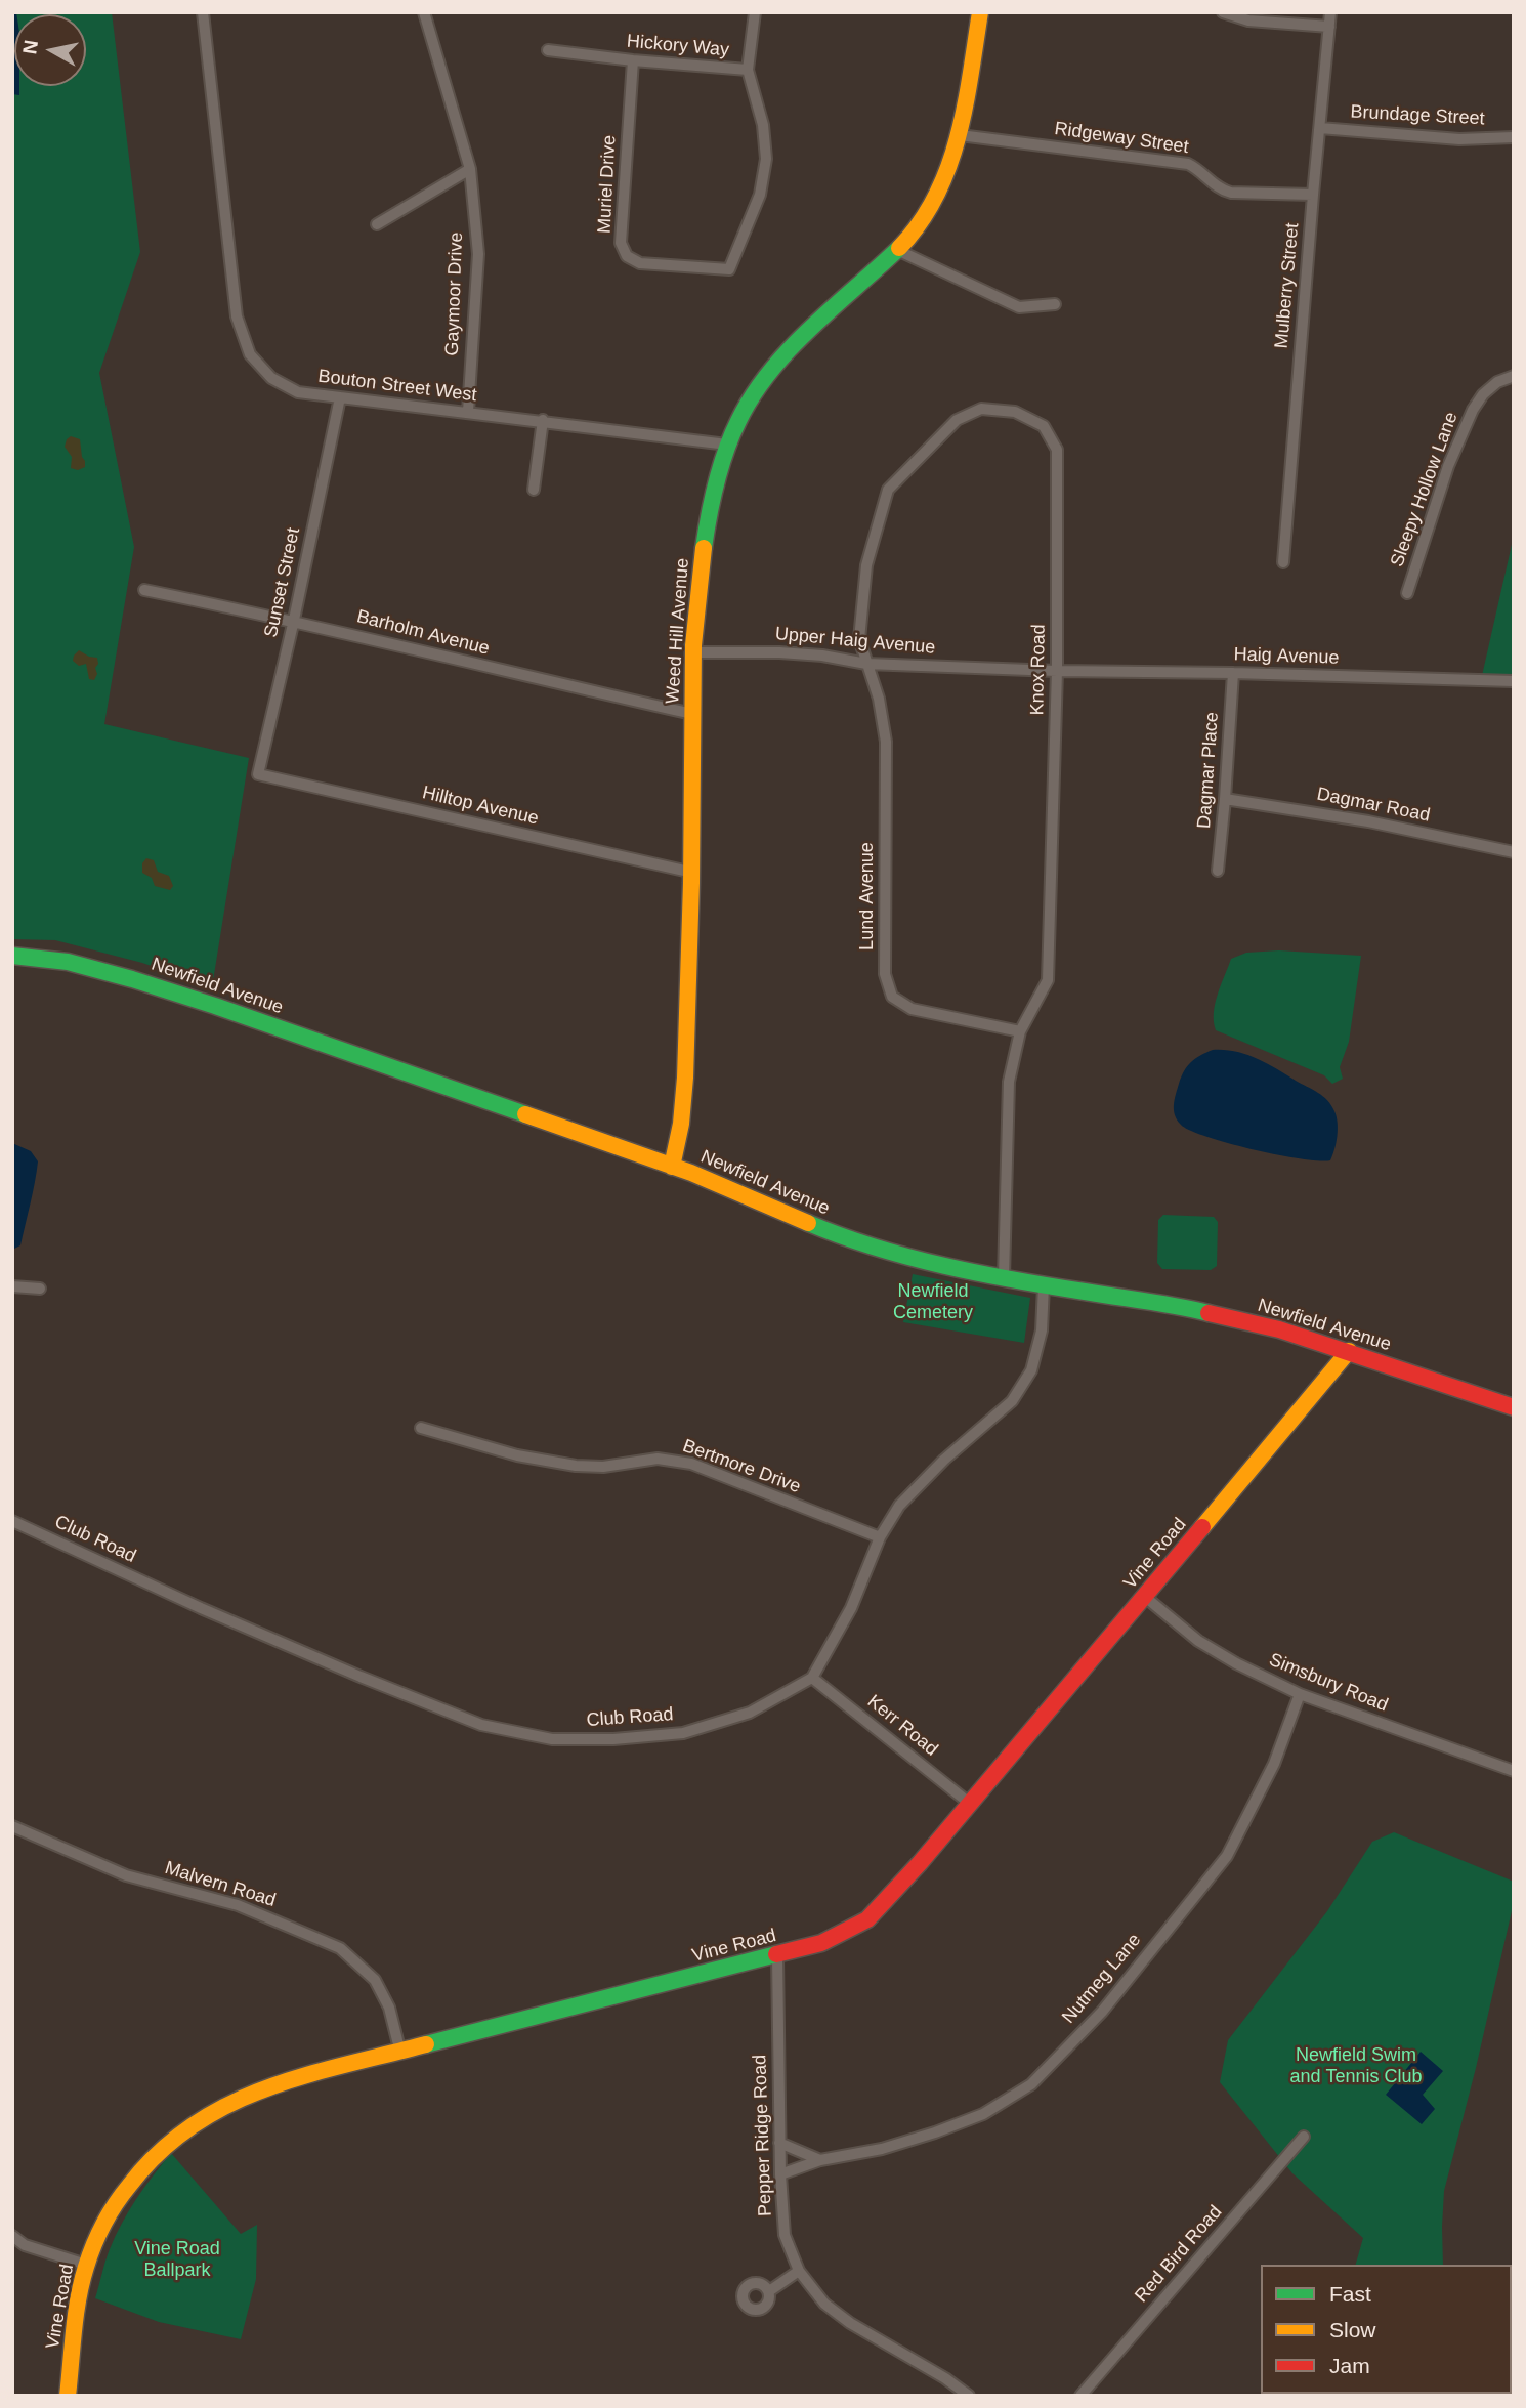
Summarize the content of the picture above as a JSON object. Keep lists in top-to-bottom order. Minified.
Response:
{"streets":{"main road":["Weed Hill Avenue","Newfield Avenue","Vine Road"],"street":["Hickory Way","Brundage Street","Ridgeway Street","Muriel Drive","Mulberry Street","Gaymoor Drive","Bouton Street West","Sleepy Hollow Lane","Sunset Street","Barholm Avenue","Upper Haig Avenue","Haig Avenue","Knox Road","Dagmar Place","Dagmar Road","Hilltop Avenue","Lund Avenue","Bertmore Drive","Club Road","Simsbury Road","Kerr Road","Malvern Road","Nutmeg Lane","Pepper Ridge Road","Red Bird Road"]},"crossings":[["Hickory Way","Muriel Drive"],["Brundage Street","Mulberry Street"],["Ridgeway Street","Mulberry Street"],["Ridgeway Street","Weed Hill Avenue"],["Gaymoor Drive","Bouton Street West"],["Bouton Street West","Sunset Street"],["Bouton Street West","Weed Hill Avenue"],["Sunset Street","Barholm Avenue"],["Sunset Street","Hilltop Avenue"],["Weed Hill Avenue","Barholm Avenue"],["Weed Hill Avenue","Upper Haig Avenue"],["Weed Hill Avenue","Hilltop Avenue"],["Weed Hill Avenue","Newfield Avenue"],["Upper Haig Avenue","Haig Avenue"],["Upper Haig Avenue","Knox Road"],["Upper Haig Avenue","Lund Avenue"],["Haig Avenue","Knox Road"],["Haig Avenue","Dagmar Place"],["Knox Road","Lund Avenue"],["Knox Road","Newfield Avenue"],["Dagmar Place","Dagmar Road"],["Newfield Avenue","Vine Road"],["Club Road","Kerr Road"],["Vine Road","Simsbury Road"],["Vine Road","Kerr Road"],["Vine Road","Malvern Road"],["Vine Road","Pepper Ridge Road"],["Simsbury Road","Nutmeg Lane"],["Nutmeg Lane","Pepper Ridge Road"]],"parks":["Newfield Cemetery","Newfield Swim and Tennis Club","Vine Road Ballpark"],"legend":["Fast","Slow","Jam"],"north":"left"}
